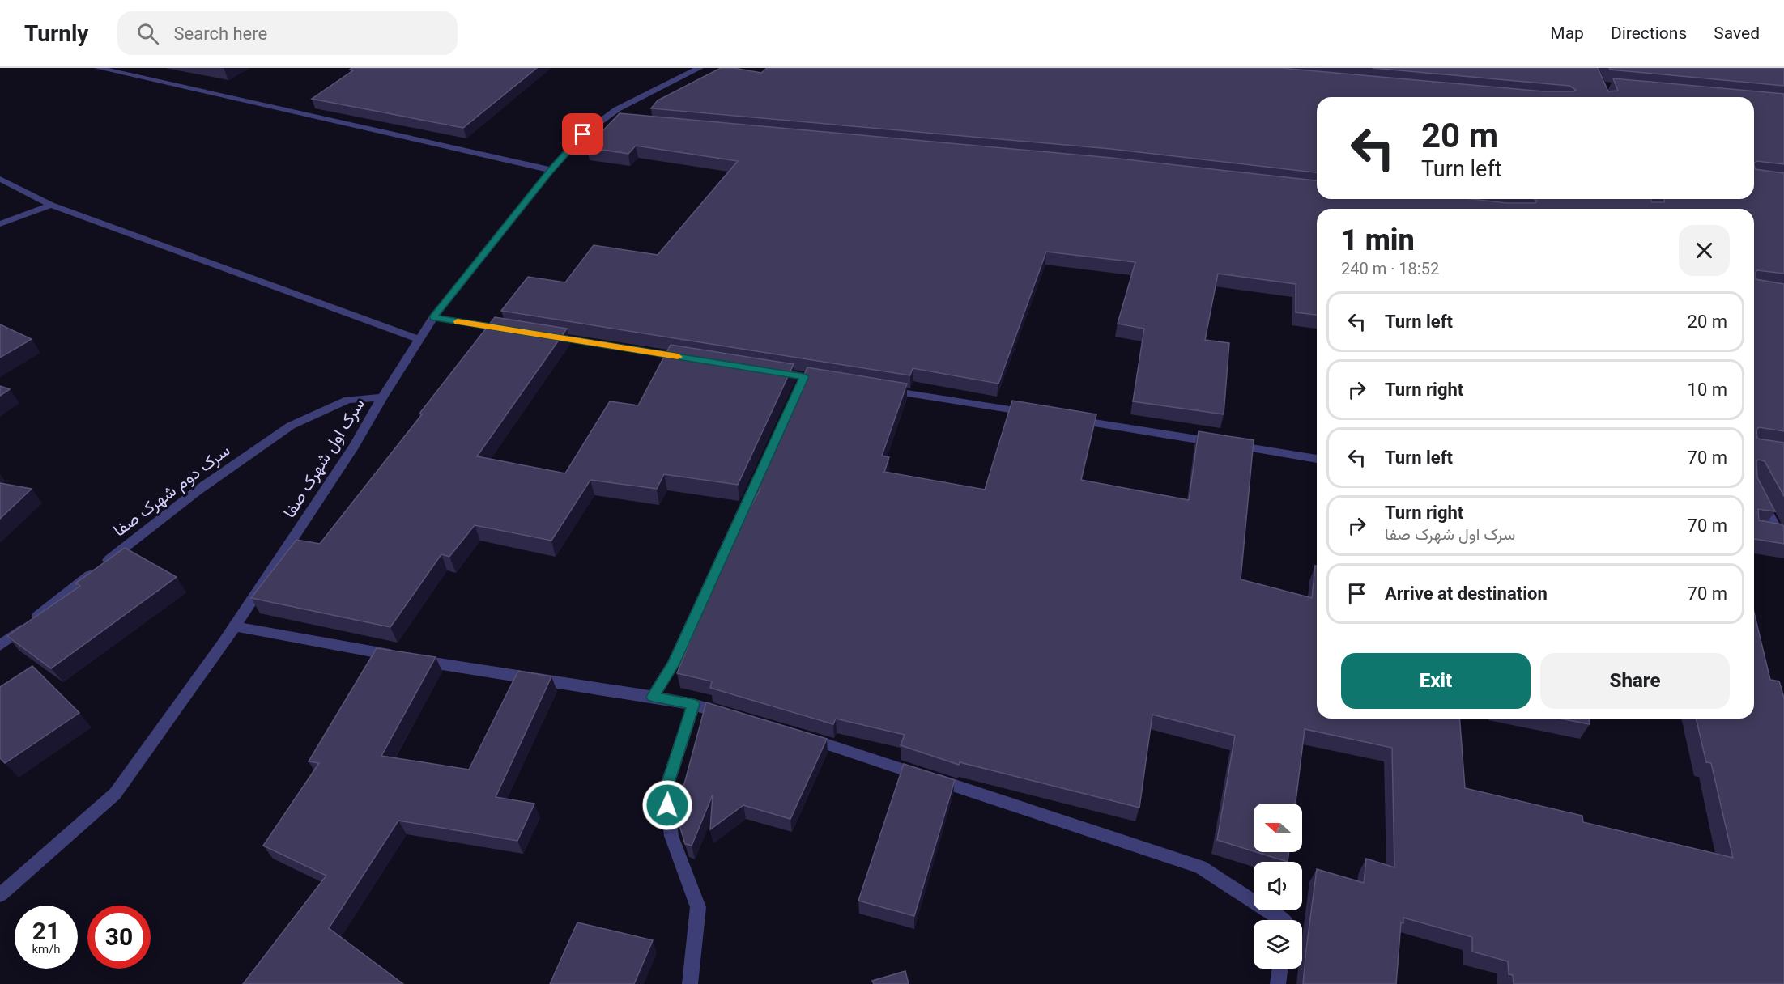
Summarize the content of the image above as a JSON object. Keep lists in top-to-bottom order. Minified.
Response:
{"streets":{"street":["سرک اول شهرک صفا","سرک دوم شهرک صفا"]},"crossings":[["سرک اول شهرک صفا","سرک دوم شهرک صفا"]],"north":"left","page":{"header":"Turnly","search":"Search here","nav":["Map","Directions","Saved"],"turn":["20 m","Turn left"],"heading":["1 min","240 m · 18:52"],"list":[{"name":"Turn left","value":"20 m"},{"name":"Turn right","value":"10 m"},{"name":"Turn left","value":"70 m"},{"name":"Turn right","note":"سرک اول شهرک صفا","value":"70 m"},{"name":"Arrive at destination","value":"70 m"}],"buttons":["Exit","Share"],"speed":"21 km/h","limit":"30"}}
